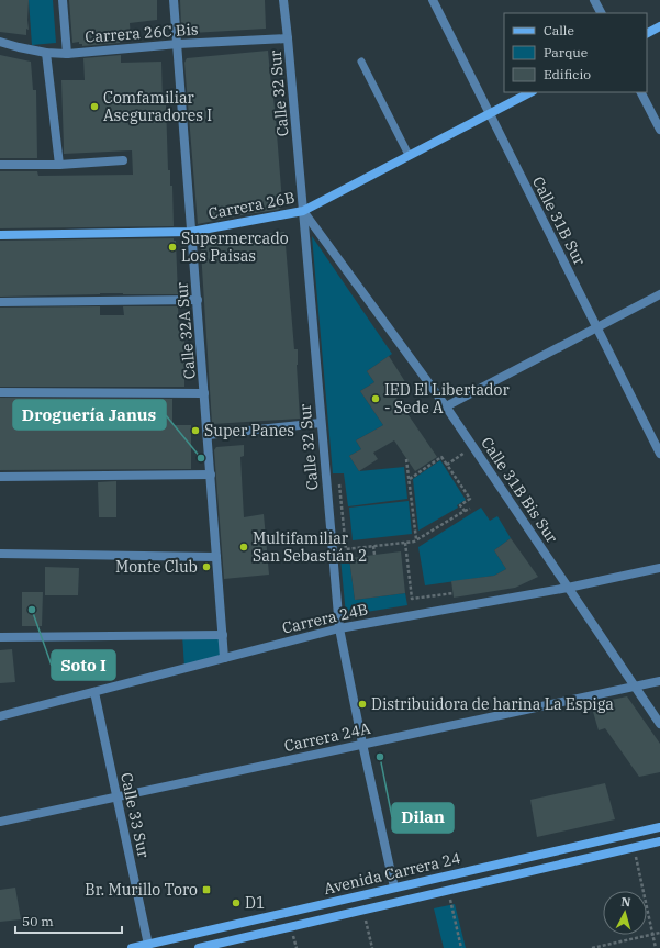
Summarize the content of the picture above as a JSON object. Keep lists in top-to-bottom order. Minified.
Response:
{"streets":{"main road":["Carrera 26B","Avenida Carrera 24"],"street":["Carrera 26C Bis","Calle 32 Sur","Calle 31B Sur","Calle 32A Sur","Calle 31B Bis Sur","Carrera 24B","Carrera 24A","Calle 33 Sur"]},"crossings":[["Carrera 26C Bis","Calle 32 Sur"],["Carrera 26C Bis","Calle 32A Sur"],["Calle 32 Sur","Carrera 26B"],["Calle 32 Sur","Calle 31B Bis Sur"],["Calle 32 Sur","Carrera 24B"],["Calle 32 Sur","Carrera 24A"],["Calle 32 Sur","Avenida Carrera 24"],["Carrera 26B","Calle 31B Sur"],["Carrera 26B","Calle 32A Sur"],["Carrera 26B","Calle 31B Bis Sur"],["Calle 32A Sur","Carrera 24B"],["Calle 31B Bis Sur","Carrera 24B"],["Calle 31B Bis Sur","Carrera 24A"],["Carrera 24B","Calle 33 Sur"],["Carrera 24A","Calle 33 Sur"],["Calle 33 Sur","Avenida Carrera 24"]],"places":{"other":["Comfamiliar Aseguradores I","Supermercado Los Paisas","IED El Libertador - Sede A","Super Panes","Droguería Janus","Multifamiliar San Sebastián 2","Monte Club","Soto I","Distribuidora de harina La Espiga","Dilan","D1"],"transit":["Br. Murillo Toro"]},"legend":["Calle","Parque","Edificio"],"scale_bar":"50 m","north":"top"}
